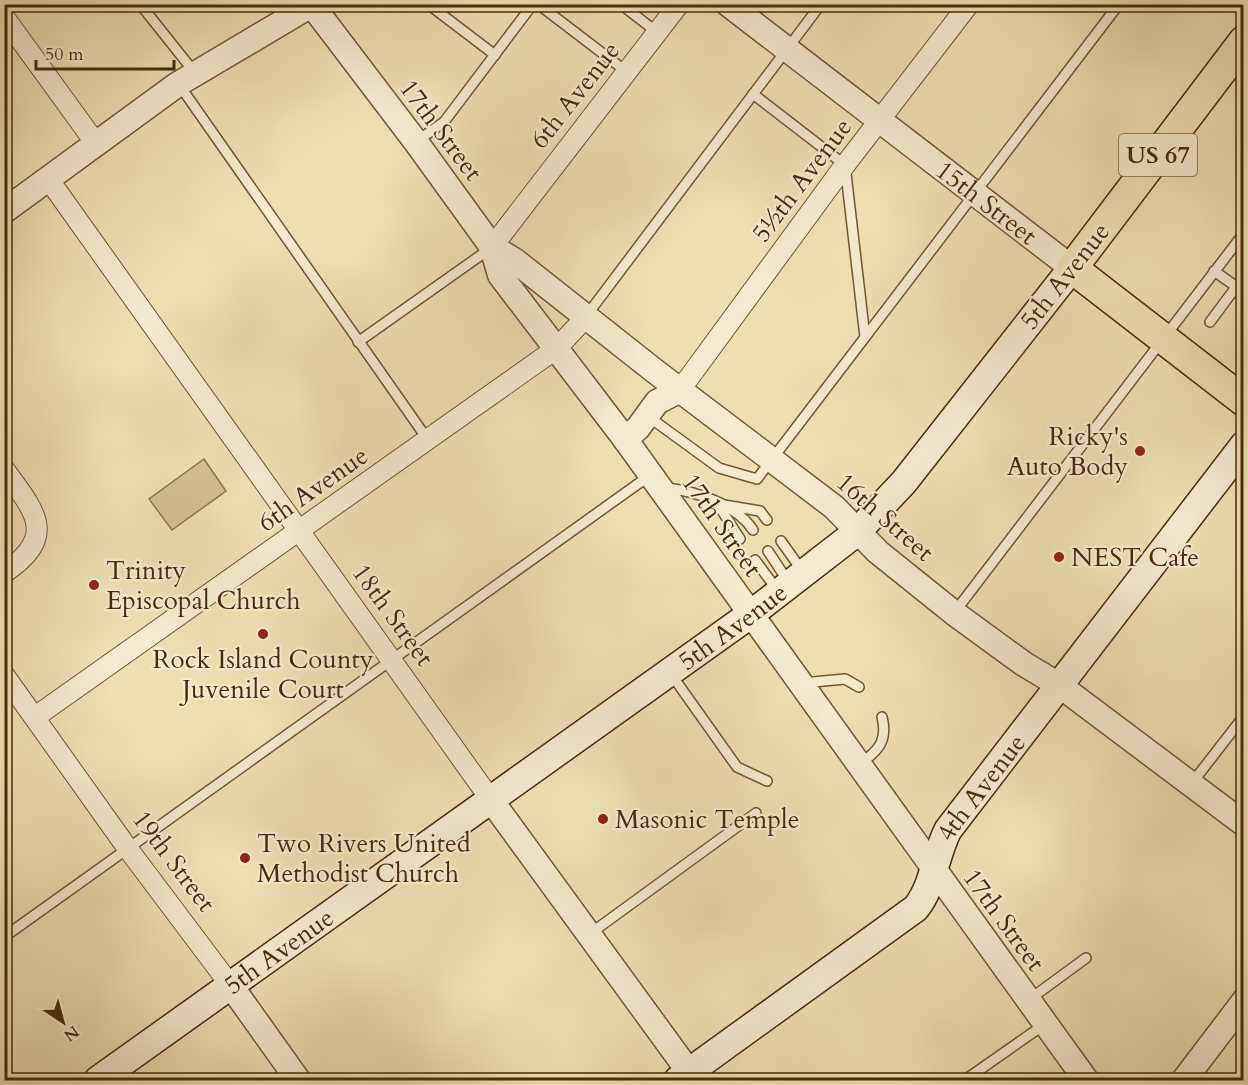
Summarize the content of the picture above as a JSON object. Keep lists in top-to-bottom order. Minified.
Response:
{"streets":{"main road":["US 67","15th Street","5th Avenue","4th Avenue"],"street":["6th Avenue","17th Street","5½th Avenue","16th Street","18th Street","19th Street"]},"crossings":[["6th Avenue","17th Street"],["6th Avenue","16th Street"],["6th Avenue","18th Street"],["6th Avenue","19th Street"],["17th Street","5th Avenue"],["17th Street","16th Street"],["17th Street","4th Avenue"],["5½th Avenue","15th Street"],["5½th Avenue","16th Street"],["15th Street","5th Avenue"],["5th Avenue","16th Street"],["5th Avenue","18th Street"],["5th Avenue","19th Street"],["16th Street","4th Avenue"],["18th Street","4th Avenue"]],"places":["Ricky's Auto Body","NEST Cafe","Trinity Episcopal Church","Rock Island County Juvenile Court","Masonic Temple","Two Rivers United Methodist Church"],"scale_bar":"50 m","north":"bottom right"}
